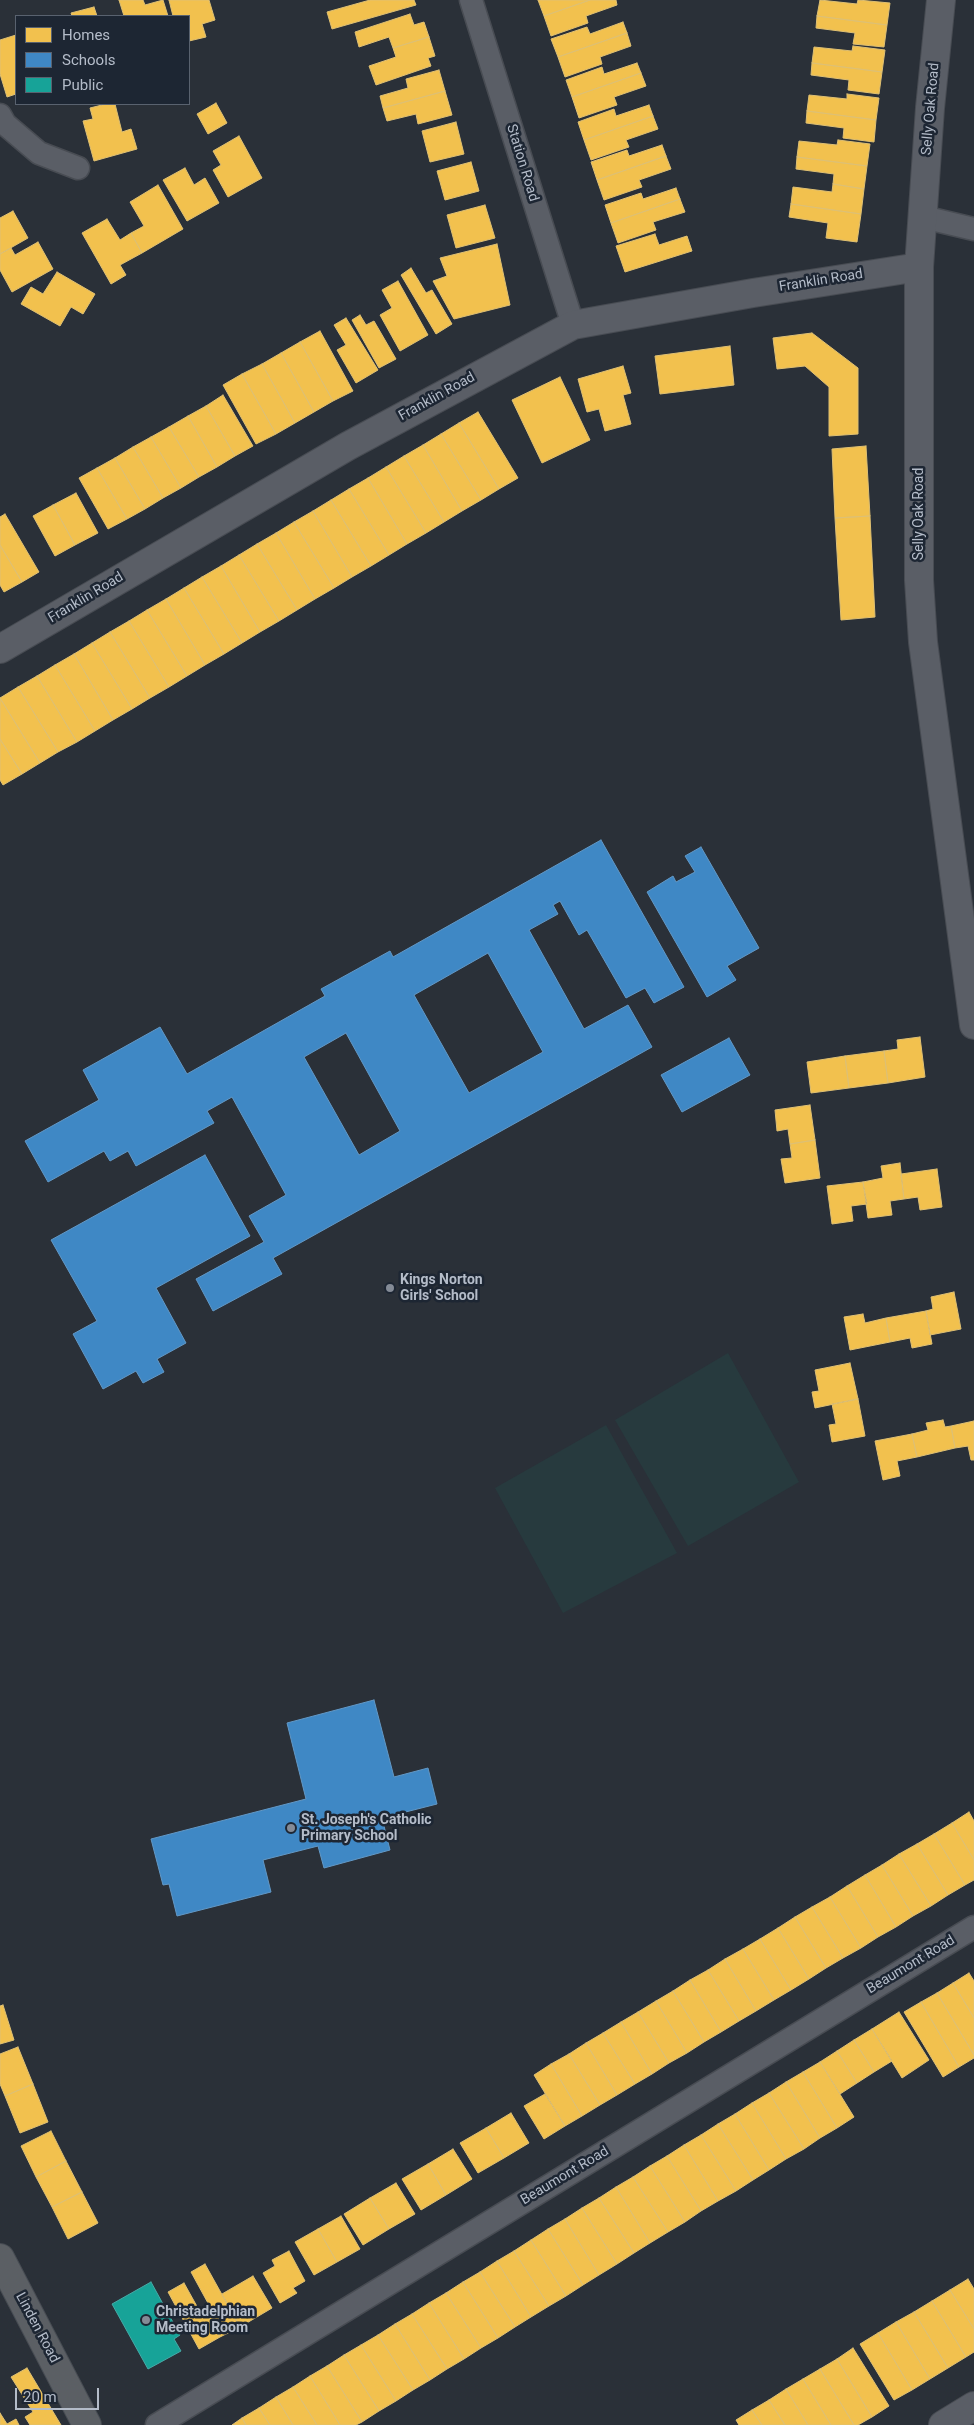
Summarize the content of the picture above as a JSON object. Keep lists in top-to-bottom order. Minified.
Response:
{"streets":{"highway":["Linden Road"],"street":["Selly Oak Road","Station Road","Franklin Road","Beaumont Road"]},"crossings":[["Selly Oak Road","Franklin Road"],["Station Road","Franklin Road"]],"places":["Kings Norton Girls' School","St. Joseph's Catholic Primary School","Christadelphian Meeting Room"],"legend":["Homes","Schools","Public"],"scale_bar":"20 m"}
